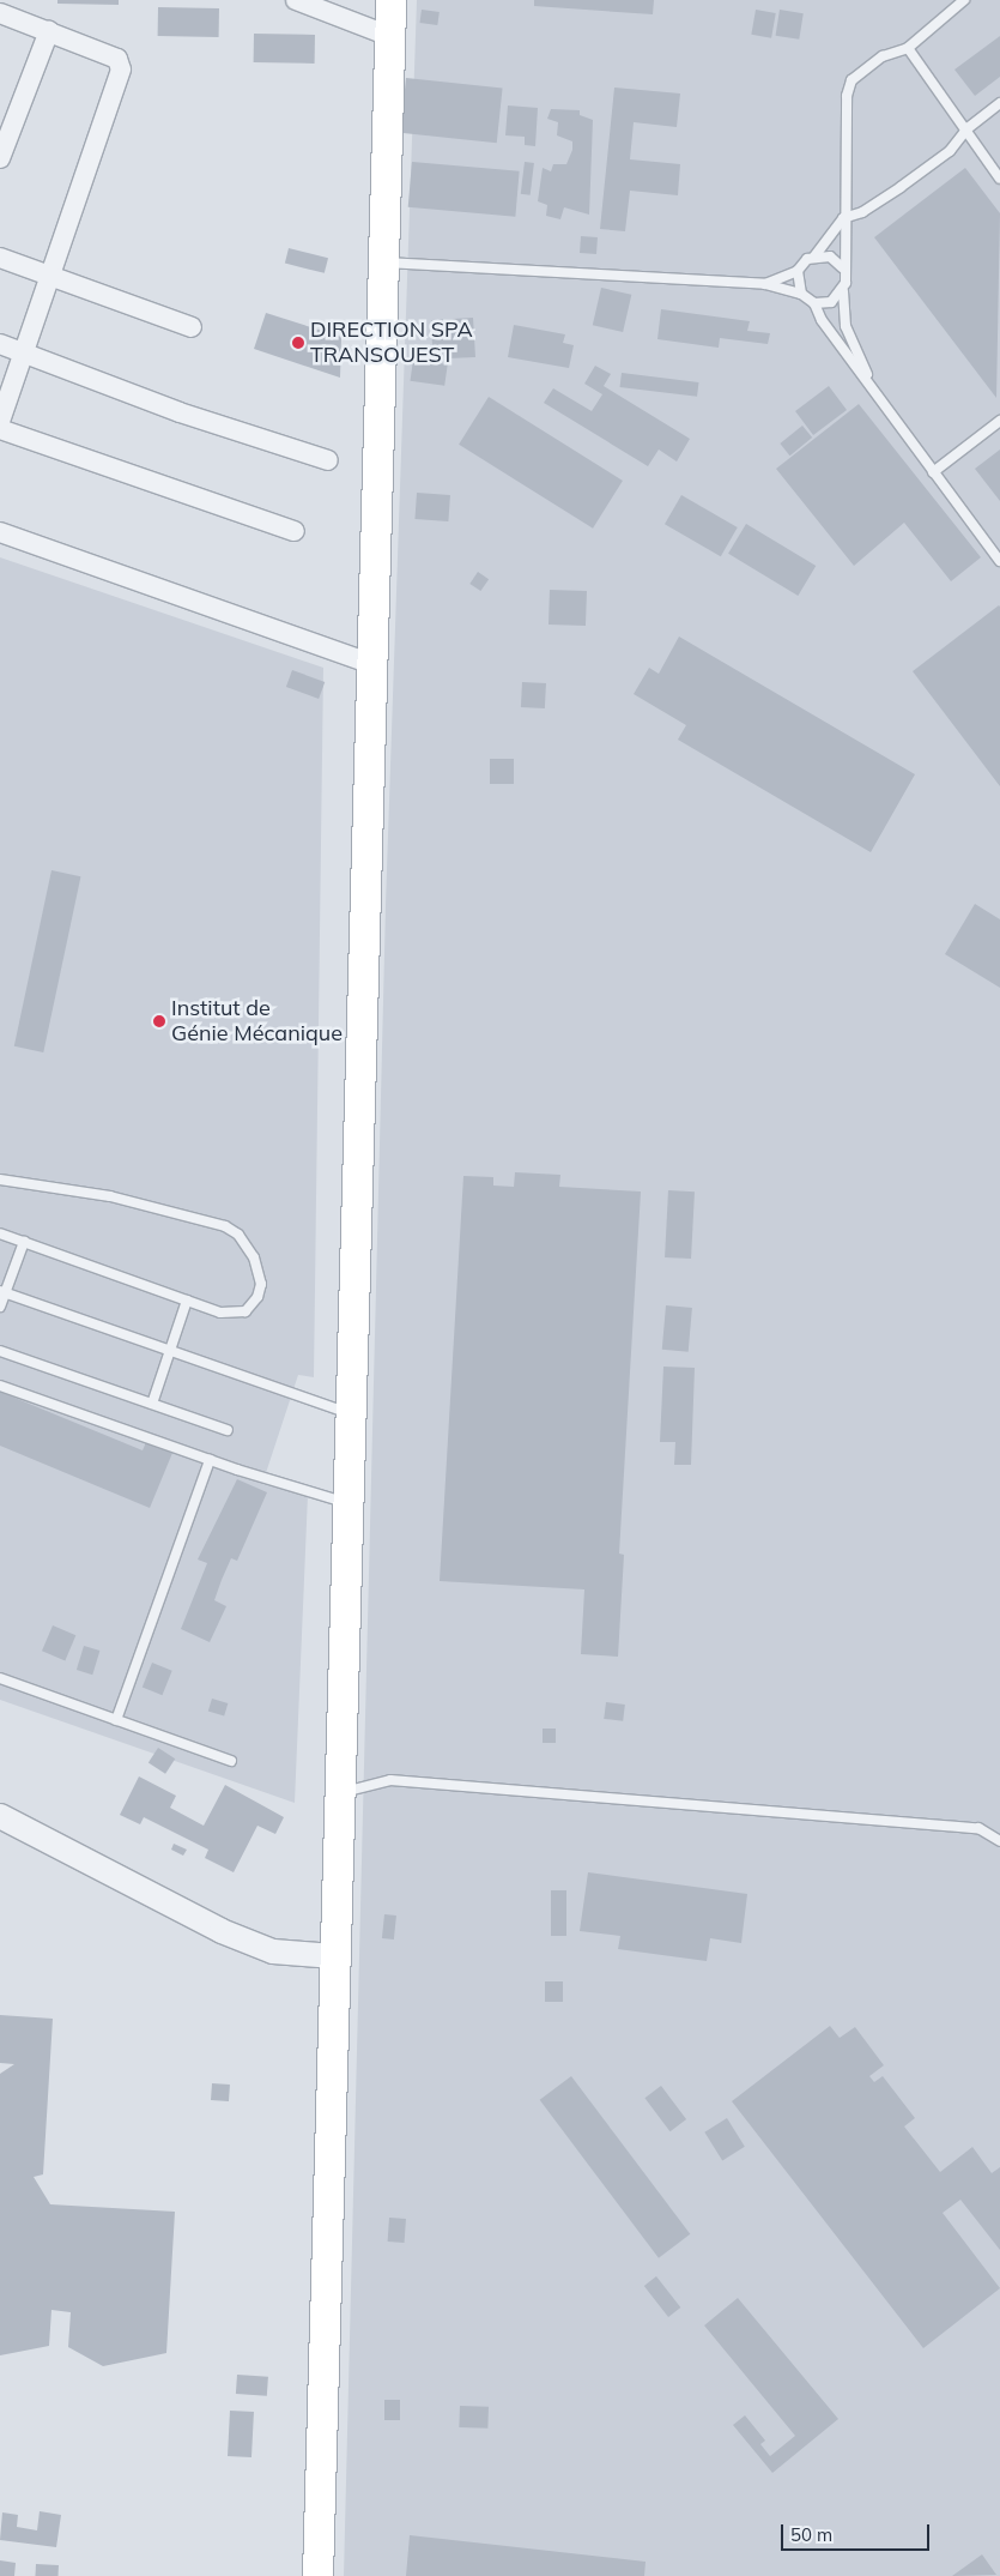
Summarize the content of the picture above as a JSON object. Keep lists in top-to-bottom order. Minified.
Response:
{"places":["DIRECTION SPA TRANSOUEST","Institut de Génie Mécanique"],"scale_bar":"50 m"}
